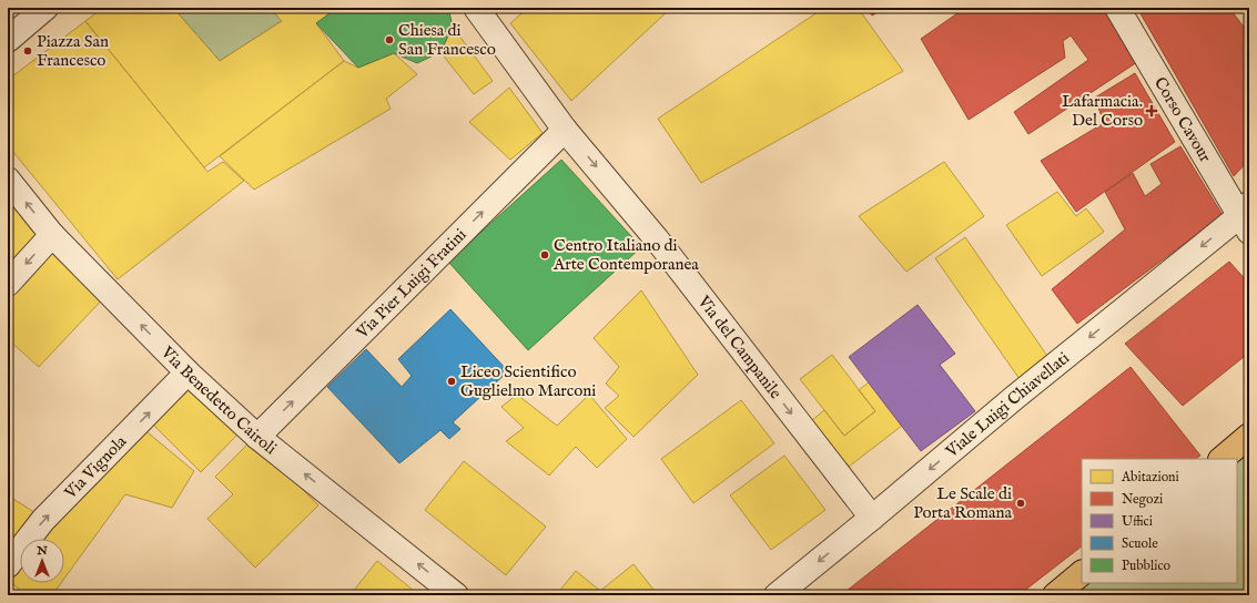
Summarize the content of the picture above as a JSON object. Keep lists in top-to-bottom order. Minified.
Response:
{"streets":{"street":["Corso Cavour","Via Pier Luigi Fratini","Via del Campanile","Via Benedetto Cairoli","Viale Luigi Chiavellati","Via Vignola"]},"crossings":[["Corso Cavour","Viale Luigi Chiavellati"],["Via Pier Luigi Fratini","Via del Campanile"],["Via Pier Luigi Fratini","Via Benedetto Cairoli"],["Via del Campanile","Viale Luigi Chiavellati"],["Via Benedetto Cairoli","Via Vignola"]],"one_way":["Via Pier Luigi Fratini","Via del Campanile","Via Benedetto Cairoli","Viale Luigi Chiavellati","Via Vignola"],"places":{"other":["Chiesa di San Francesco","Piazza San Francesco","Centro Italiano di Arte Contemporanea","Liceo Scientifico Guglielmo Marconi","Le Scale di Porta Romana"],"health":["Lafarmacia. Del Corso"]},"legend":["Abitazioni","Negozi","Uffici","Scuole","Pubblico"],"north":"top"}
